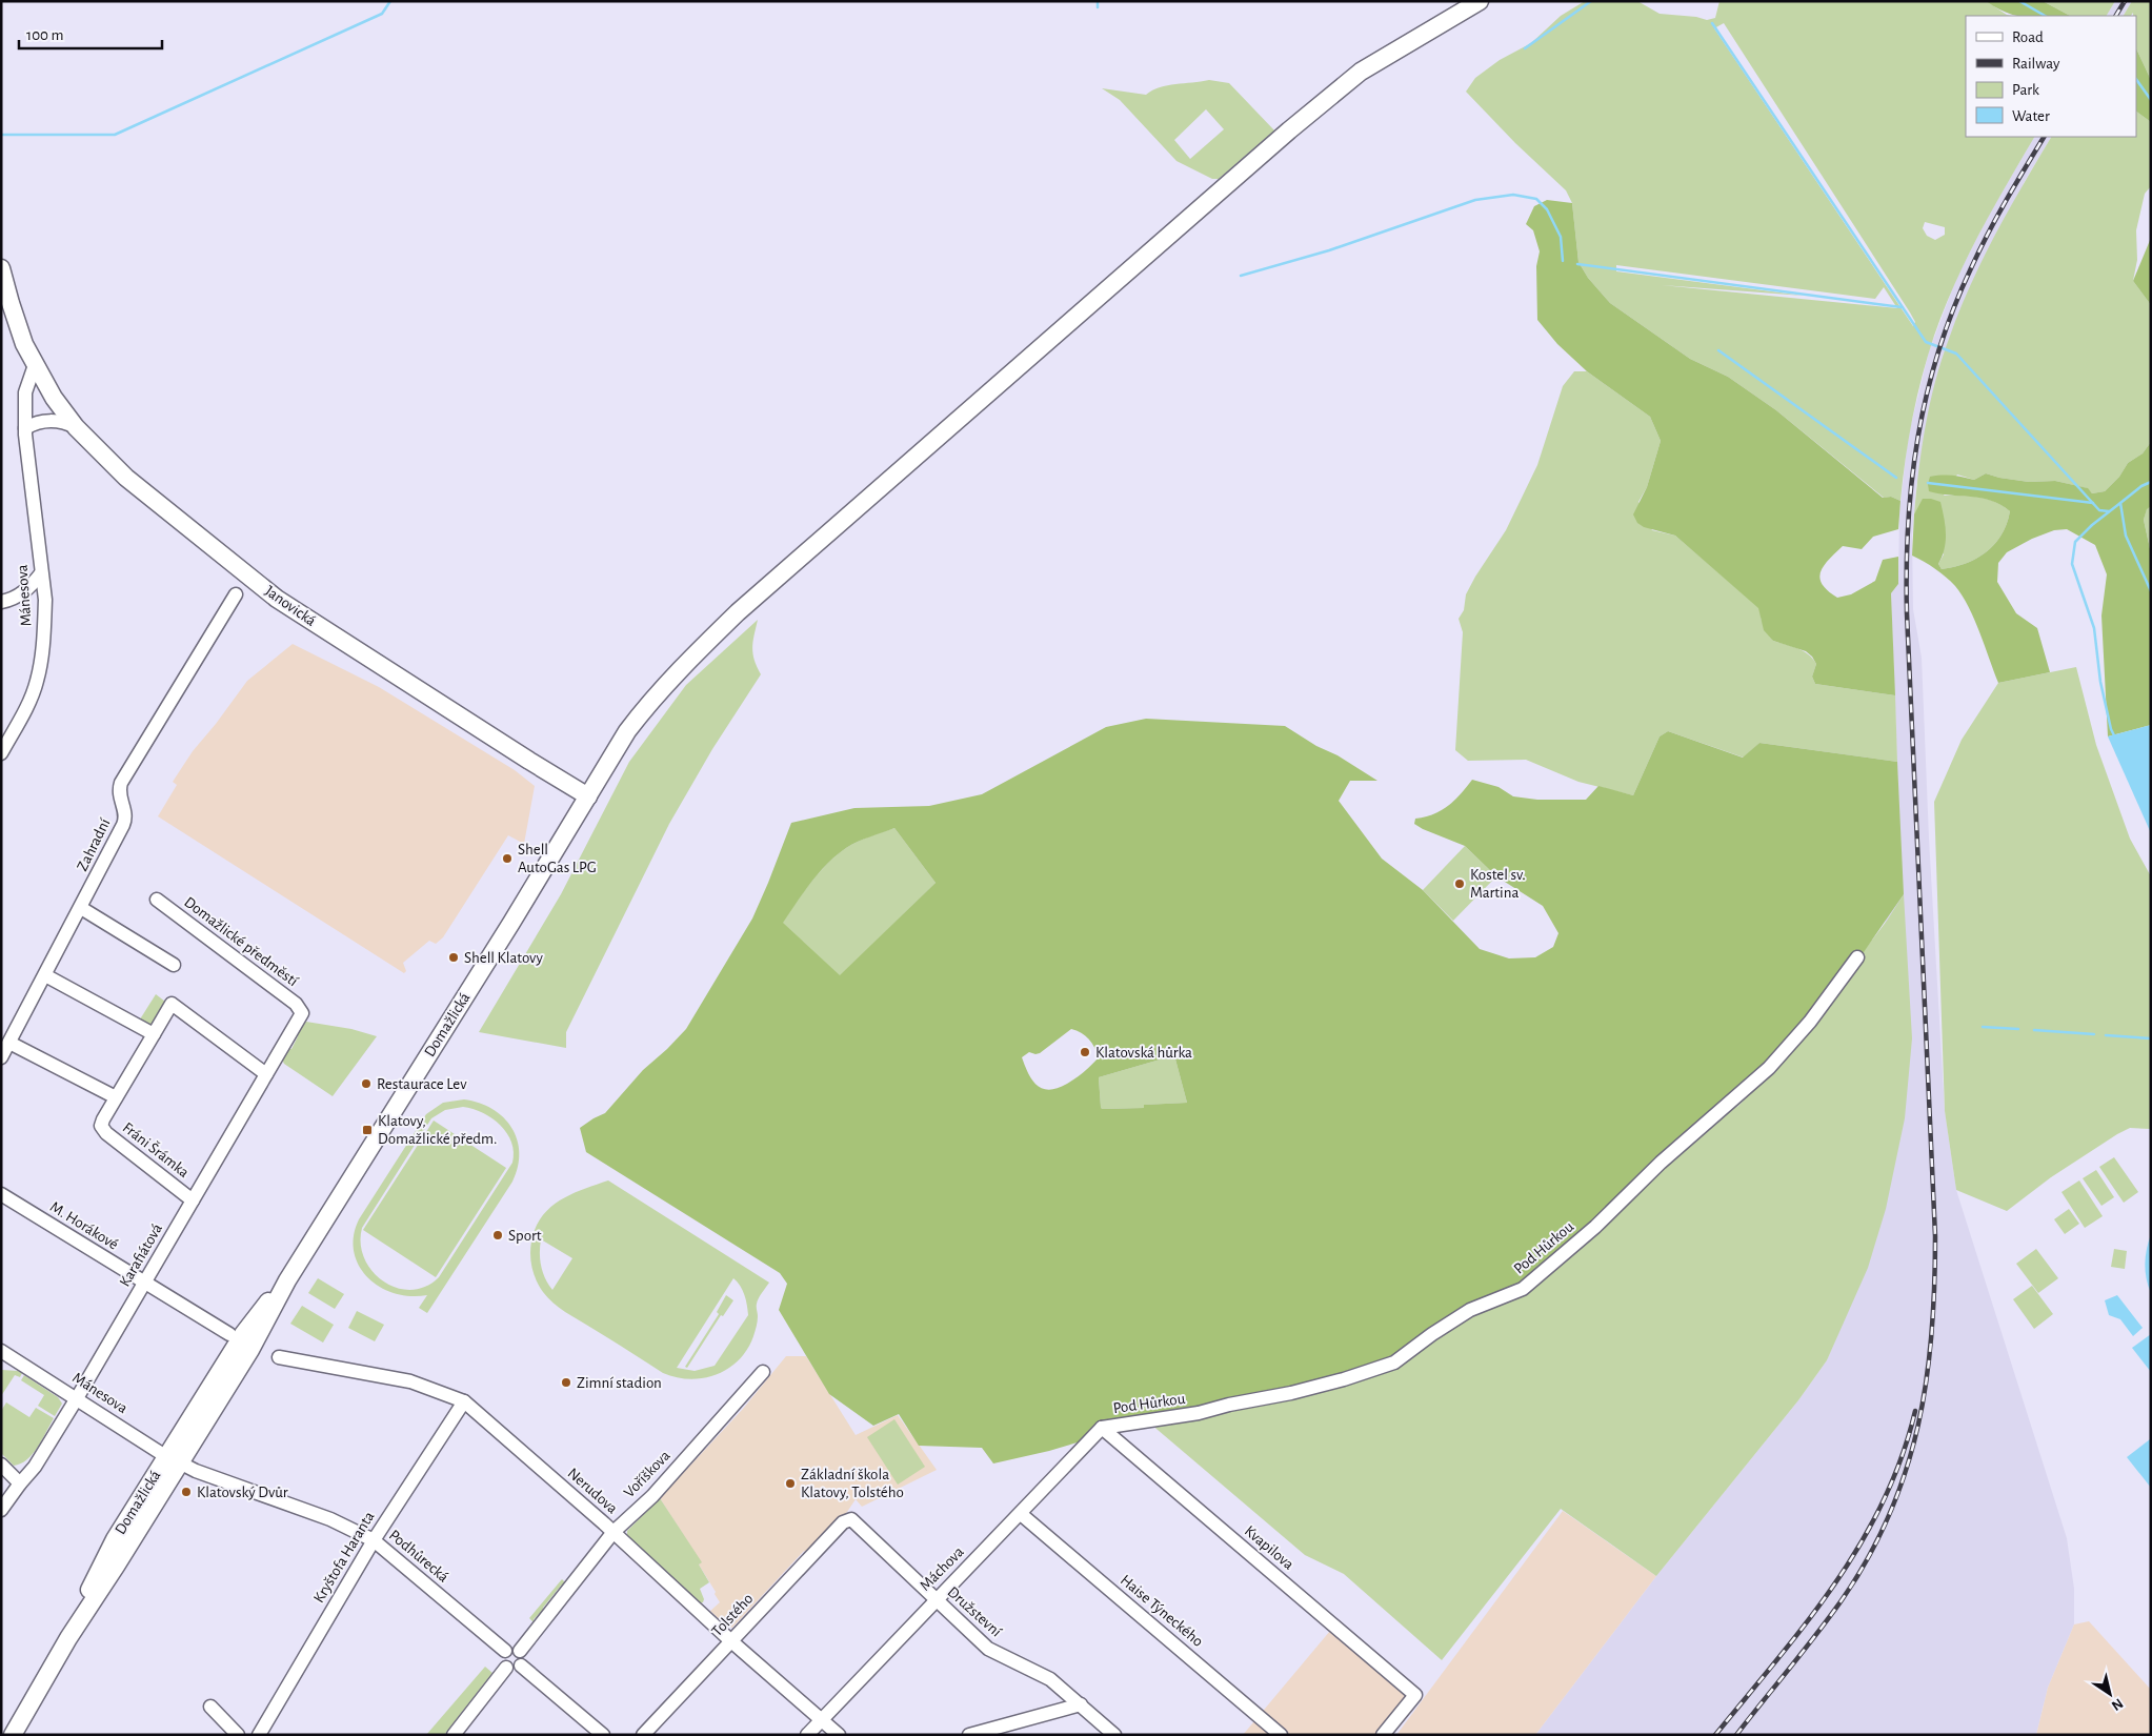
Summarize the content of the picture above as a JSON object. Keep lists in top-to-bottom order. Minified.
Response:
{"streets":{"main road":["Janovická","Domažlická"],"street":["Mánesova","Zahradní","Domažlické předměstí","Fráni Šrámka","M. Horákové","Pod Hůrkou","Karafiátová","Voříškova","Nerudova","Kvapilova","Podhůrecká","Kryštofa Haranta","Máchova","Haise Týneckého","Družstevní","Tolstého"]},"crossings":[["Mánesova","Janovická"],["Mánesova","Domažlická"],["Mánesova","Karafiátová"],["Mánesova","Podhůrecká"],["Janovická","Domažlická"],["Domažlické předměstí","Karafiátová"],["Domažlická","Podhůrecká"],["Fráni Šrámka","Karafiátová"],["M. Horákové","Karafiátová"],["Pod Hůrkou","Kvapilova"],["Pod Hůrkou","Máchova"],["Voříškova","Nerudova"],["Voříškova","Podhůrecká"],["Nerudova","Kryštofa Haranta"],["Nerudova","Máchova"],["Nerudova","Tolstého"],["Kvapilova","Máchova"],["Podhůrecká","Kryštofa Haranta"],["Máchova","Haise Týneckého"],["Máchova","Družstevní"],["Družstevní","Tolstého"]],"places":{"other":["Shell AutoGas LPG","Kostel sv. Martina","Shell Klatovy","Klatovská hůrka","Restaurace Lev","Sport","Zimní stadion","Základní škola Klatovy, Tolstého","Klatovský Dvůr"],"transit":["Klatovy, Domažlické předm."]},"legend":["Road","Railway","Park","Water"],"scale_bar":"100 m","north":"bottom right"}
